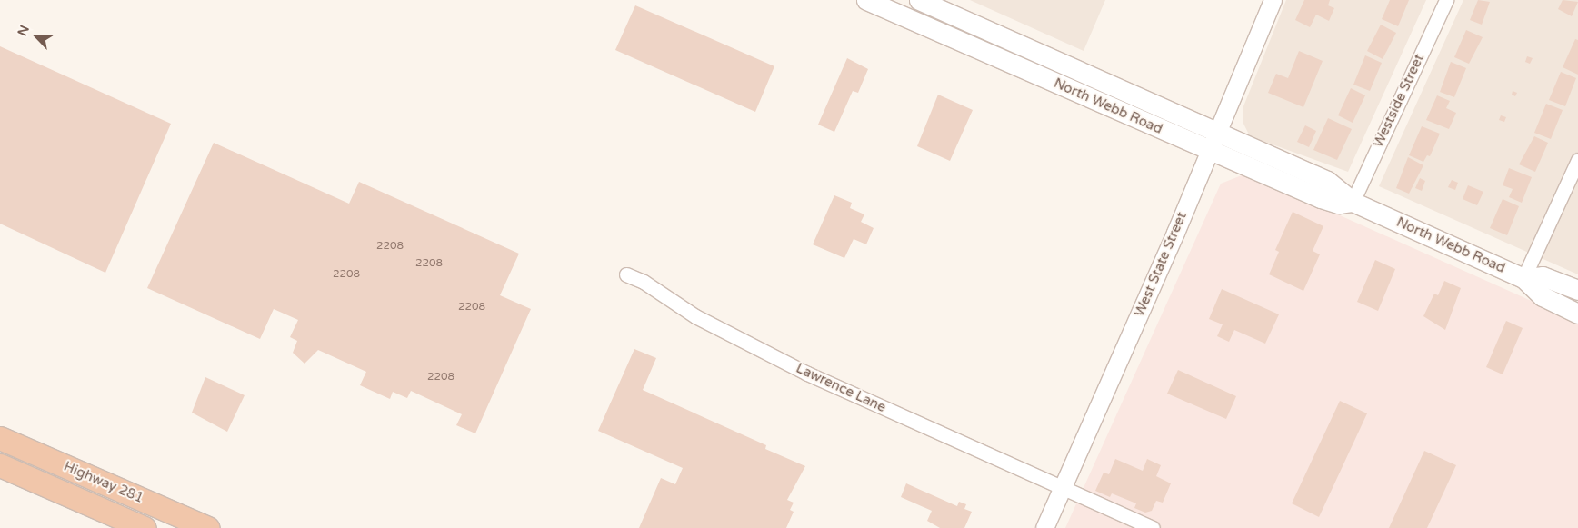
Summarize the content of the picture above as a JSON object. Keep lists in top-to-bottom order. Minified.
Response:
{"streets":{"highway":["Highway 281"],"main road":["North Webb Road"],"street":["Westside Street","West State Street","Lawrence Lane"]},"crossings":[["Westside Street","North Webb Road"],["North Webb Road","West State Street"],["West State Street","Lawrence Lane"]],"house_numbers":["2208","2208","2208","2208","2208"],"north":"top left"}
